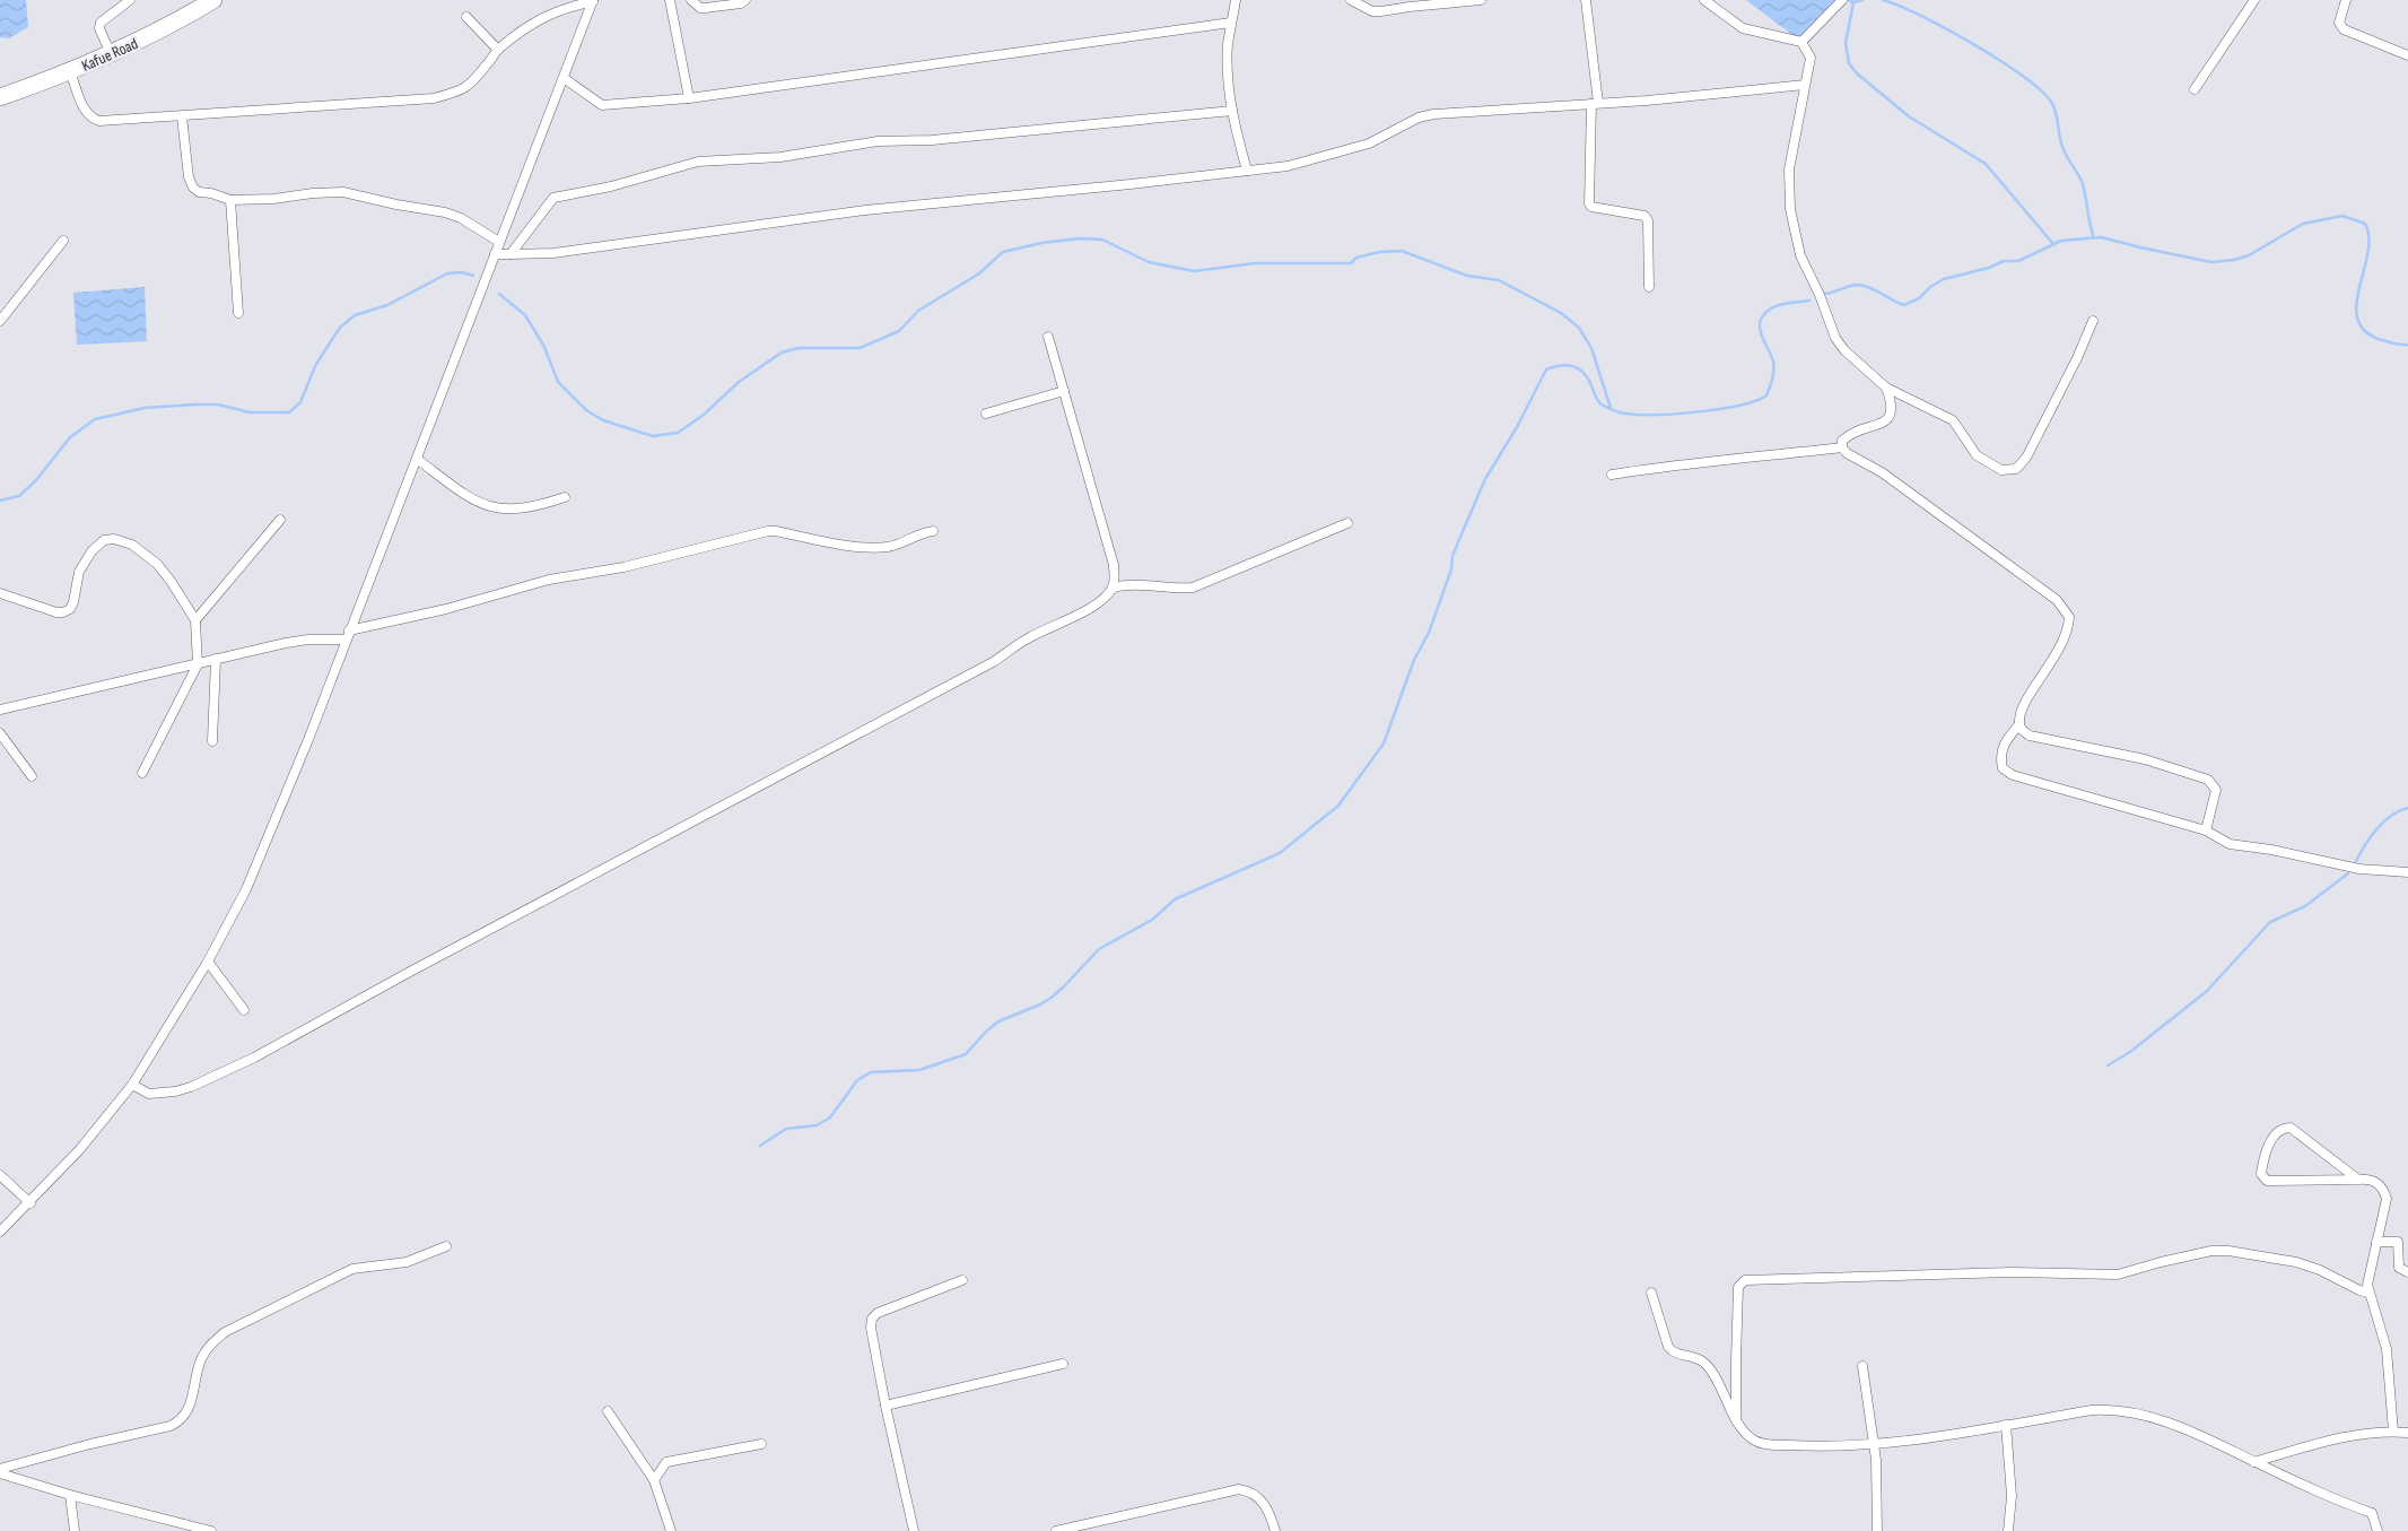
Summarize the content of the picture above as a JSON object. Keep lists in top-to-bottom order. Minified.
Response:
{"streets":{"highway":["Kafue Road"]}}
